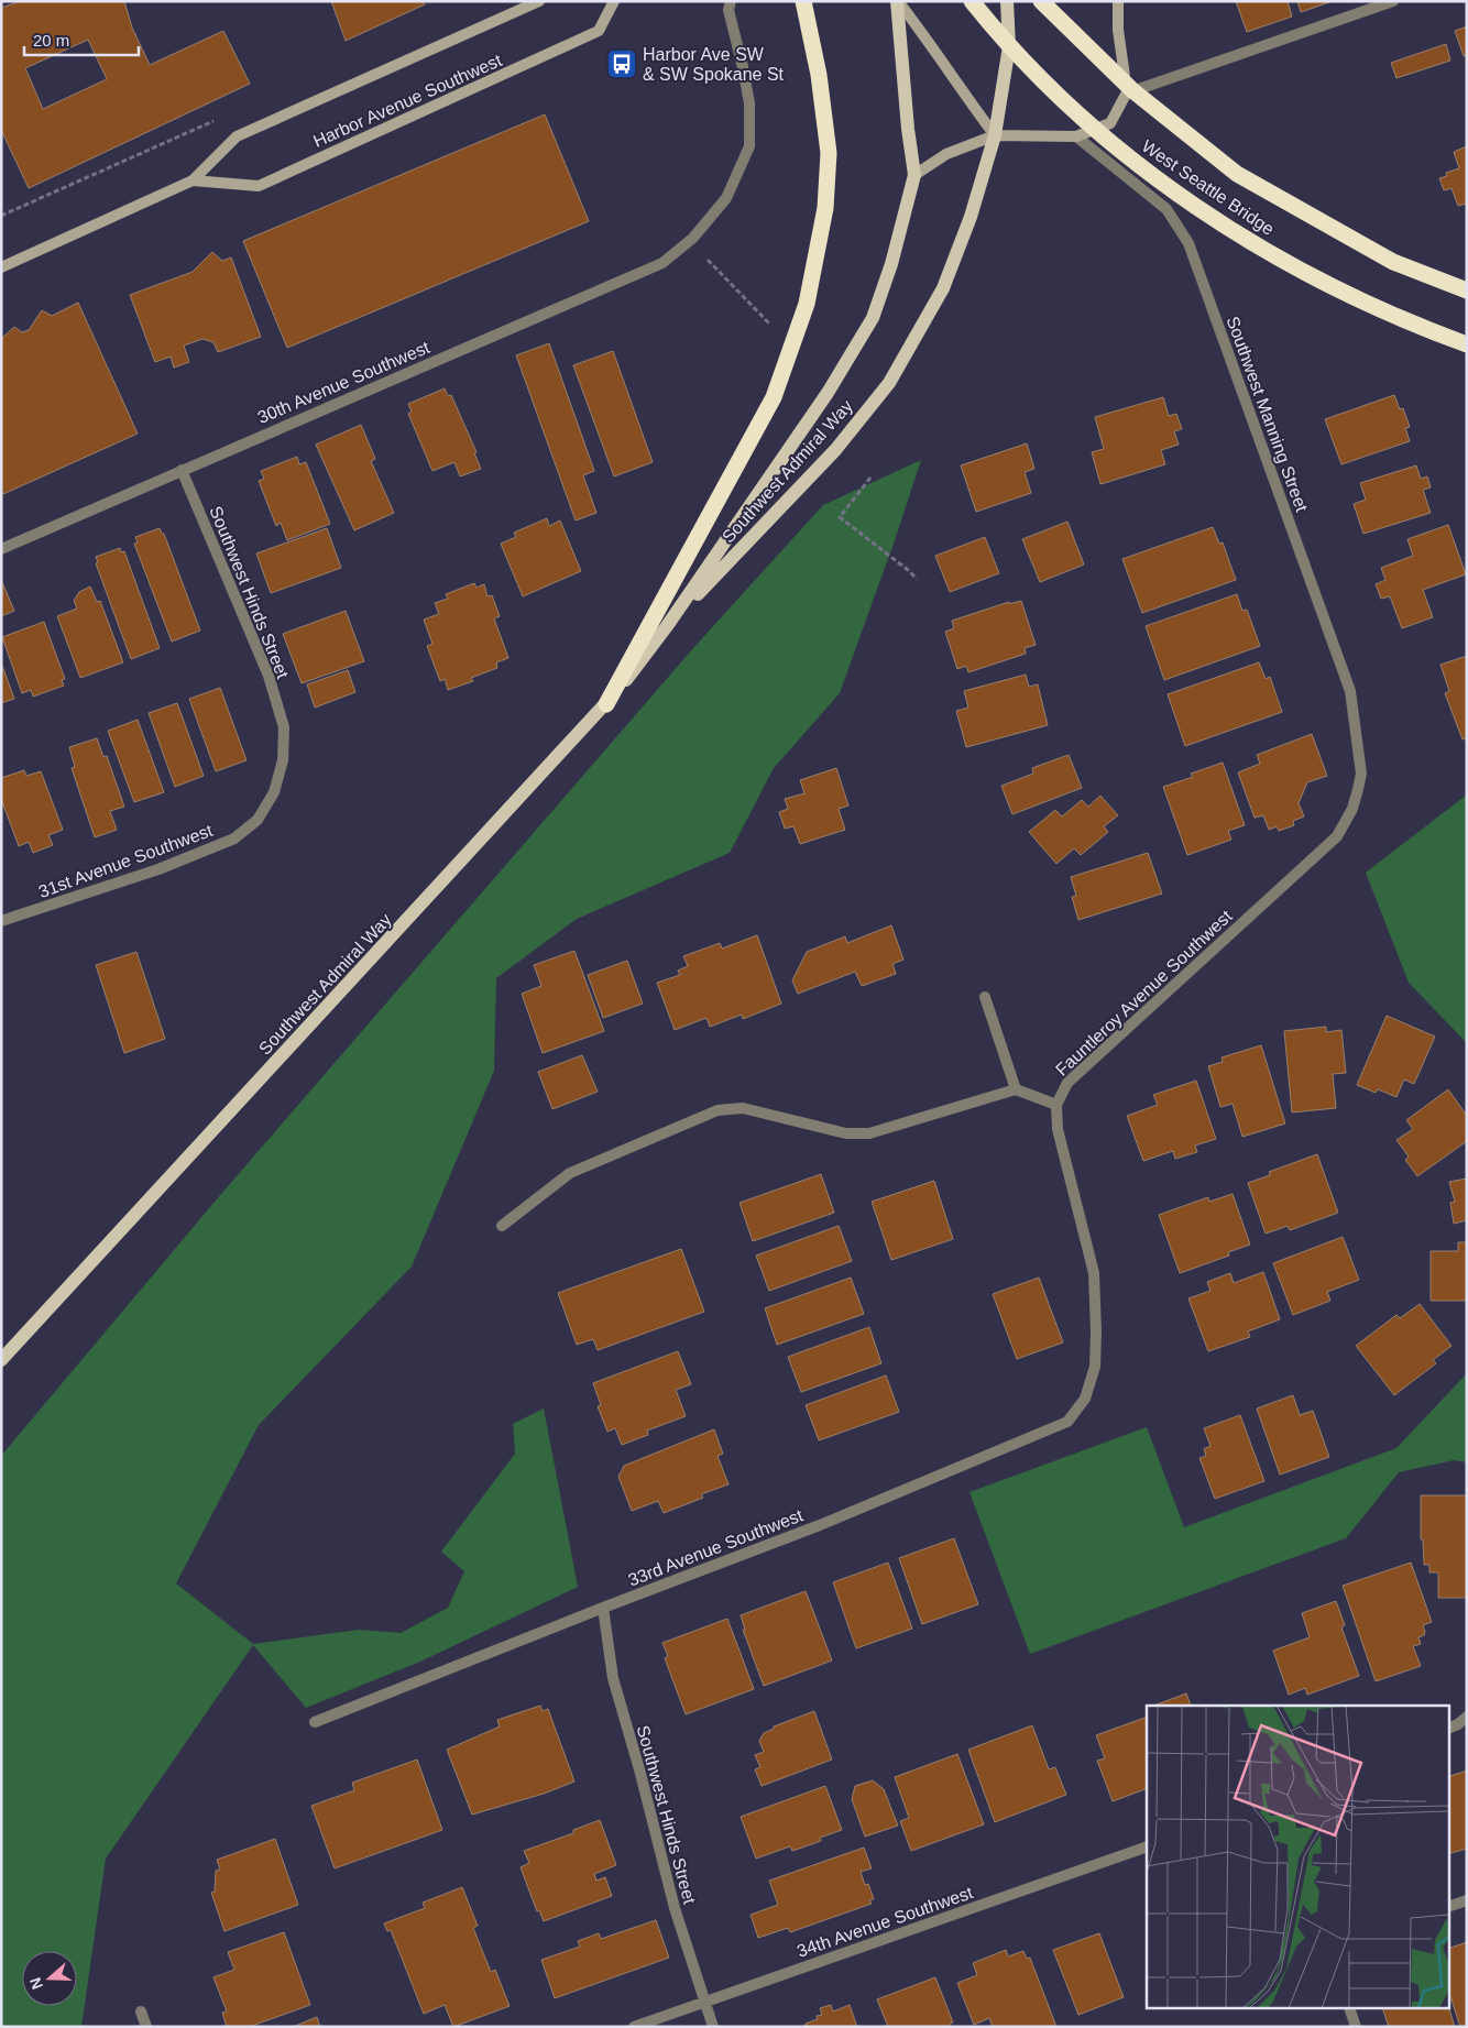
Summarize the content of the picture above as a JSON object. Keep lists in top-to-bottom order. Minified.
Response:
{"streets":{"highway":["West Seattle Bridge"],"main road":["Harbor Avenue Southwest","Southwest Admiral Way"],"street":["30th Avenue Southwest","Southwest Manning Street","Southwest Hinds Street","31st Avenue Southwest","Fauntleroy Avenue Southwest","33rd Avenue Southwest","34th Avenue Southwest"]},"crossings":[["30th Avenue Southwest","Southwest Hinds Street"],["Southwest Manning Street","Fauntleroy Avenue Southwest"],["Southwest Hinds Street","31st Avenue Southwest"],["Southwest Hinds Street","33rd Avenue Southwest"],["Southwest Hinds Street","34th Avenue Southwest"],["Fauntleroy Avenue Southwest","33rd Avenue Southwest"]],"places":{"bus stop":["Harbor Ave SW & SW Spokane St"]},"scale_bar":"20 m","north":"left"}
